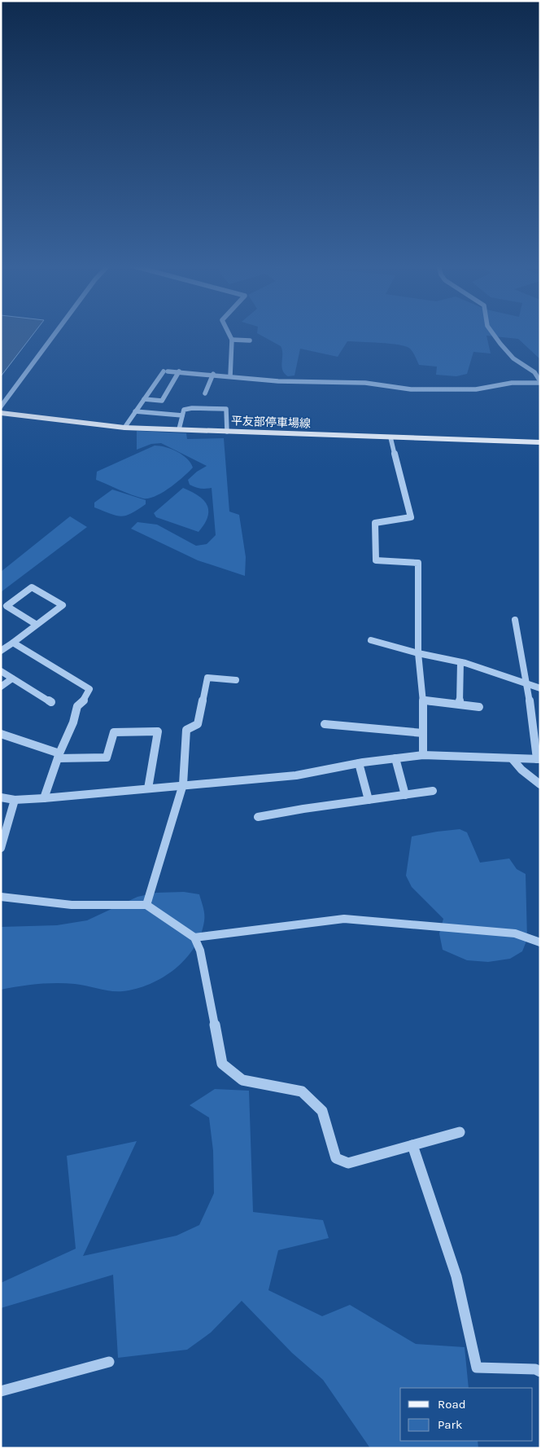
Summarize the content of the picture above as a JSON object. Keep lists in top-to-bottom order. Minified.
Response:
{"streets":{"main road":["平友部停車場線"]},"legend":["Road","Park"]}
